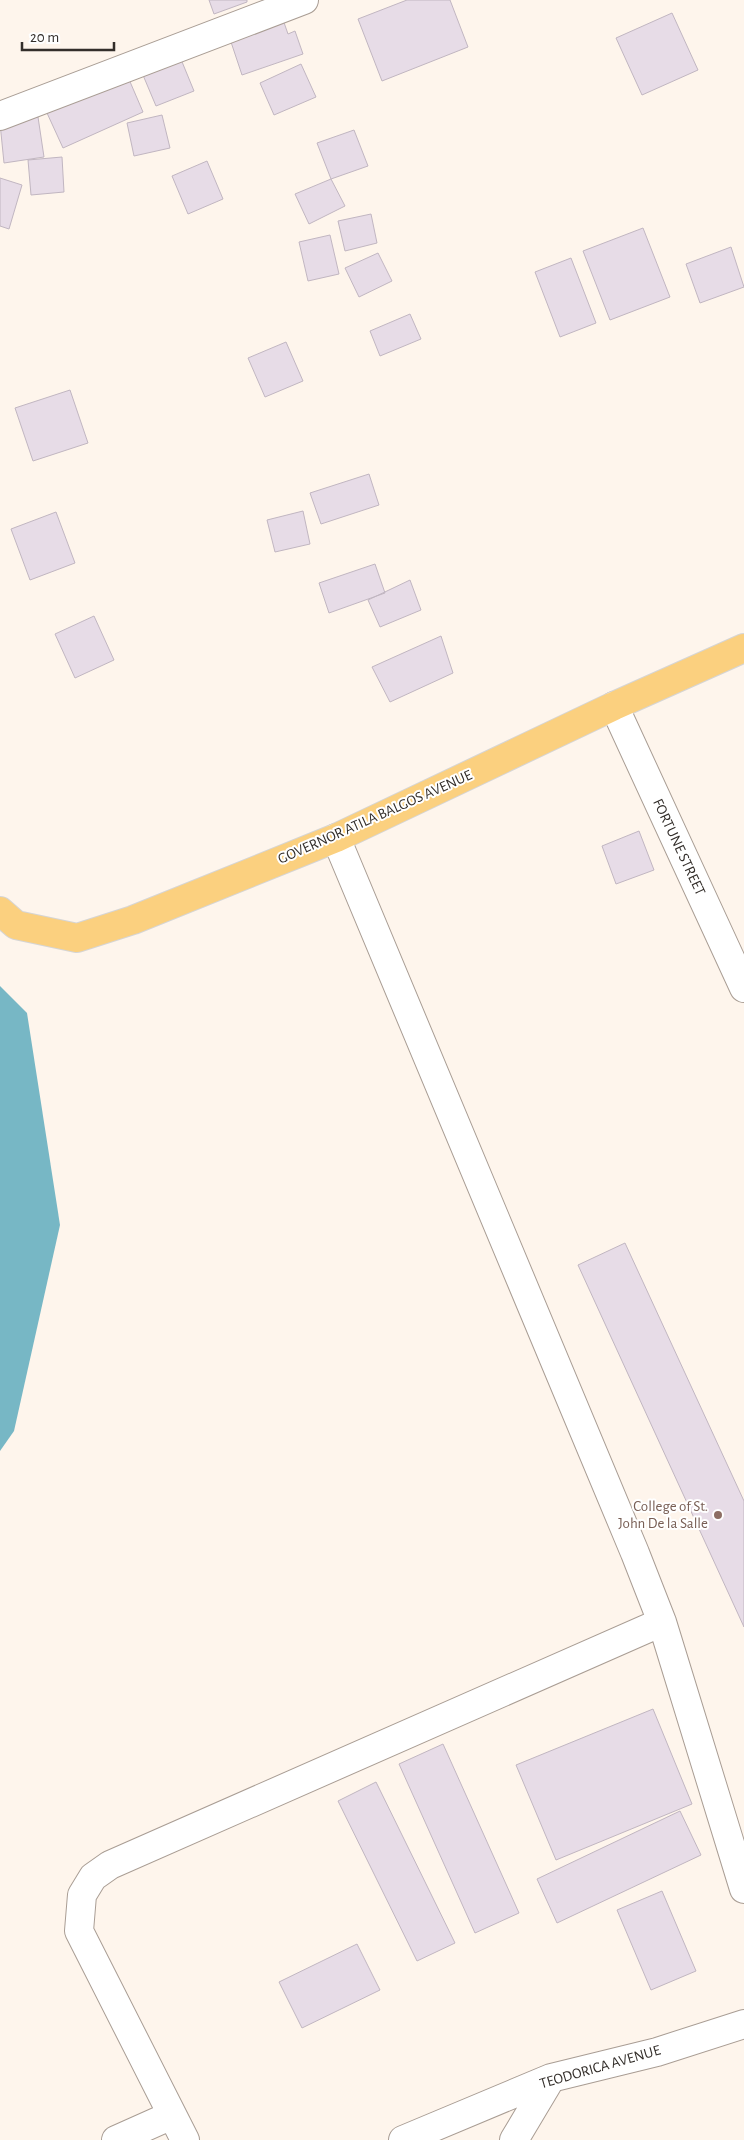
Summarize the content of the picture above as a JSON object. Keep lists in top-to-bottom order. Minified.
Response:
{"streets":{"main road":["GOVERNOR ATILA BALGOS AVENUE"],"street":["FORTUNE STREET","TEODORICA AVENUE"]},"crossings":[["GOVERNOR ATILA BALGOS AVENUE","FORTUNE STREET"]],"places":["College of St. John De la Salle"],"scale_bar":"20 m"}
